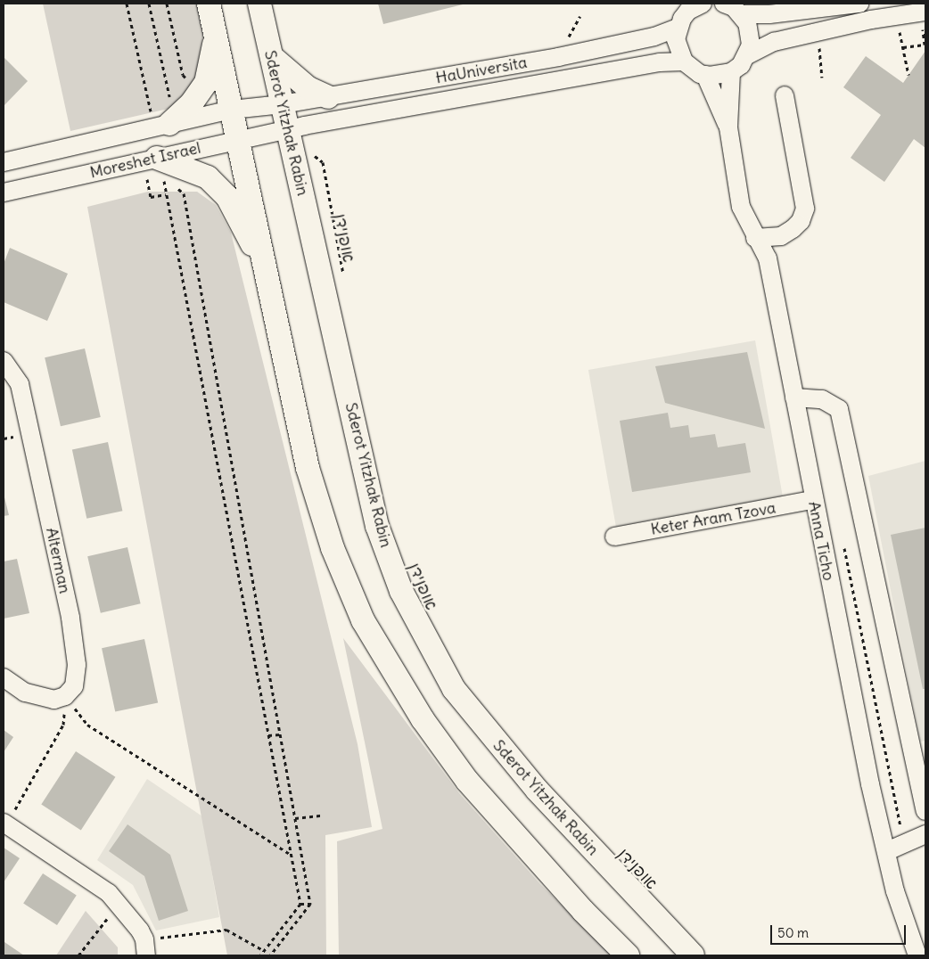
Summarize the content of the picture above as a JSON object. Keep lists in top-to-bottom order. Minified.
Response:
{"streets":{"main road":["Sderot Yitzhak Rabin"],"street":["HaUniversita","Moreshet Israel","Keter Aram Tzova","Anna Ticho","Alterman"],"path":["אופנידן"]},"crossings":[["HaUniversita","Sderot Yitzhak Rabin"],["HaUniversita","Moreshet Israel"],["Sderot Yitzhak Rabin","Moreshet Israel"],["Keter Aram Tzova","Anna Ticho"]],"scale_bar":"50 m"}
